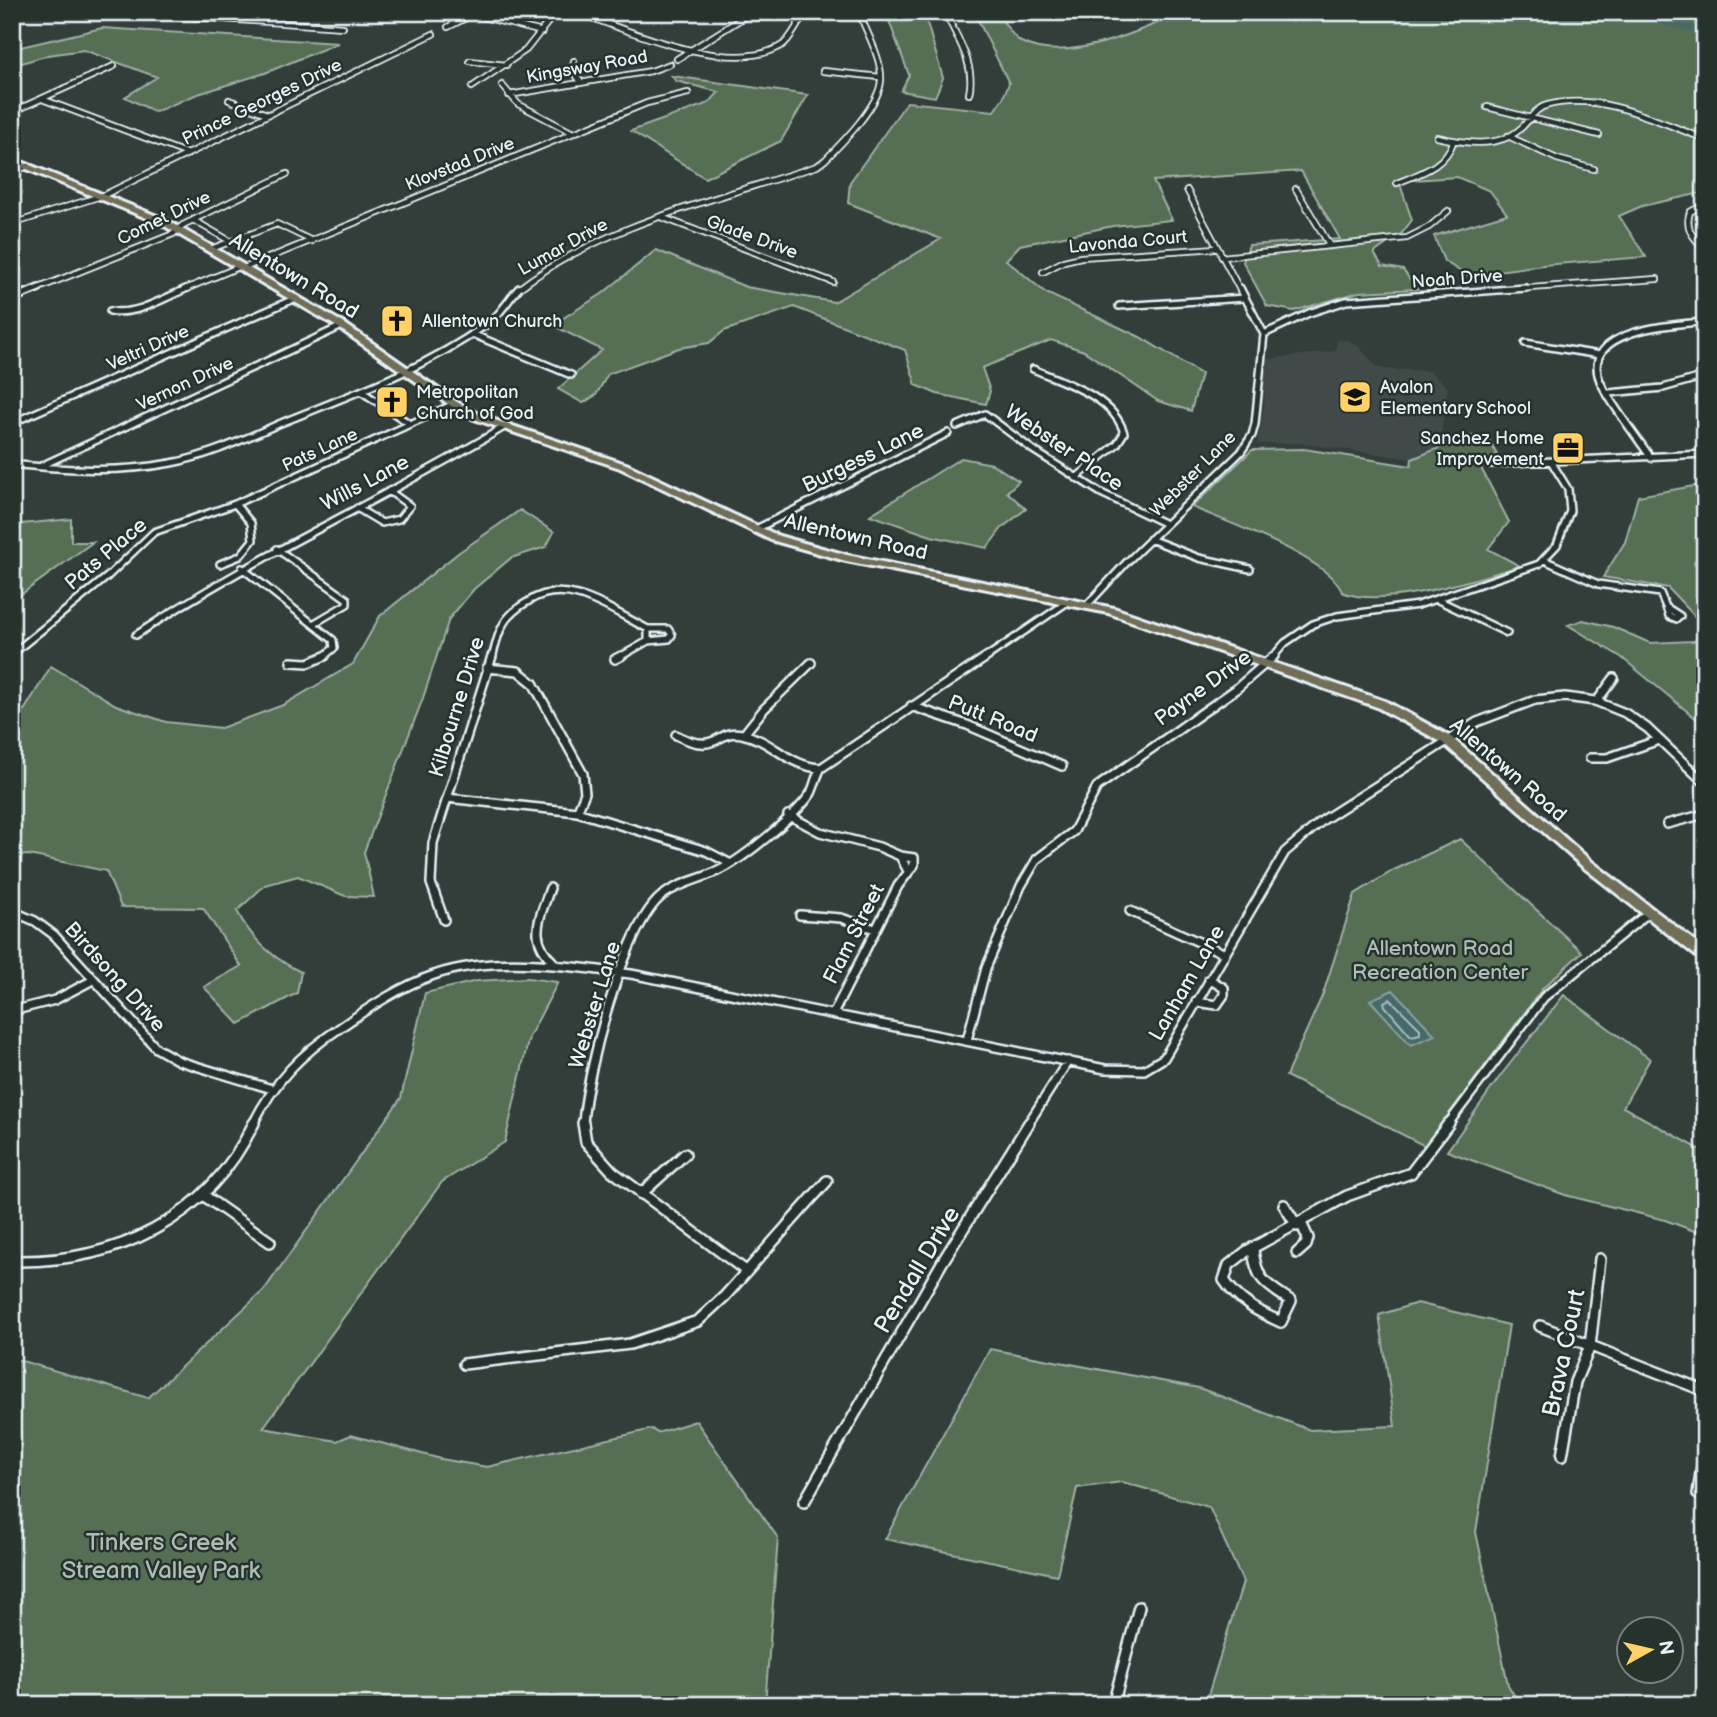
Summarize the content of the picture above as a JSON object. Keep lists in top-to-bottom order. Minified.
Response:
{"streets":{"main road":["Allentown Road"],"street":["Kingsway Road","Prince Georges Drive","Klovstad Drive","Comet Drive","Glade Drive","Lavonda Court","Lumar Drive","Noah Drive","Veltri Drive","Vernon Drive","Webster Place","Pats Lane","Burgess Lane","Webster Lane","Wills Lane","Pats Place","Payne Drive","Kilbourne Drive","Putt Road","Flam Street","Birdsong Drive","Lanham Lane","Pendall Drive","Brava Court"]},"crossings":[["Prince Georges Drive","Allentown Road"],["Klovstad Drive","Allentown Road"],["Comet Drive","Allentown Road"],["Glade Drive","Lumar Drive"],["Lumar Drive","Allentown Road"],["Lumar Drive","Vernon Drive"],["Allentown Road","Veltri Drive"],["Allentown Road","Vernon Drive"],["Allentown Road","Pats Lane"],["Allentown Road","Burgess Lane"],["Allentown Road","Webster Lane"],["Allentown Road","Wills Lane"],["Allentown Road","Payne Drive"],["Allentown Road","Lanham Lane"],["Noah Drive","Webster Lane"],["Webster Place","Webster Lane"],["Pats Lane","Pats Place"],["Webster Lane","Putt Road"],["Webster Lane","Flam Street"],["Webster Lane","Lanham Lane"],["Payne Drive","Lanham Lane"],["Flam Street","Lanham Lane"],["Birdsong Drive","Lanham Lane"],["Lanham Lane","Pendall Drive"]],"parks":["Allentown Road Recreation Center","Tinkers Creek Stream Valley Park"],"places":{"church":["Allentown Church","Metropolitan Church of God"],"school or university":["Avalon Elementary School"],"office":["Sanchez Home Improvement"]},"north":"right"}
